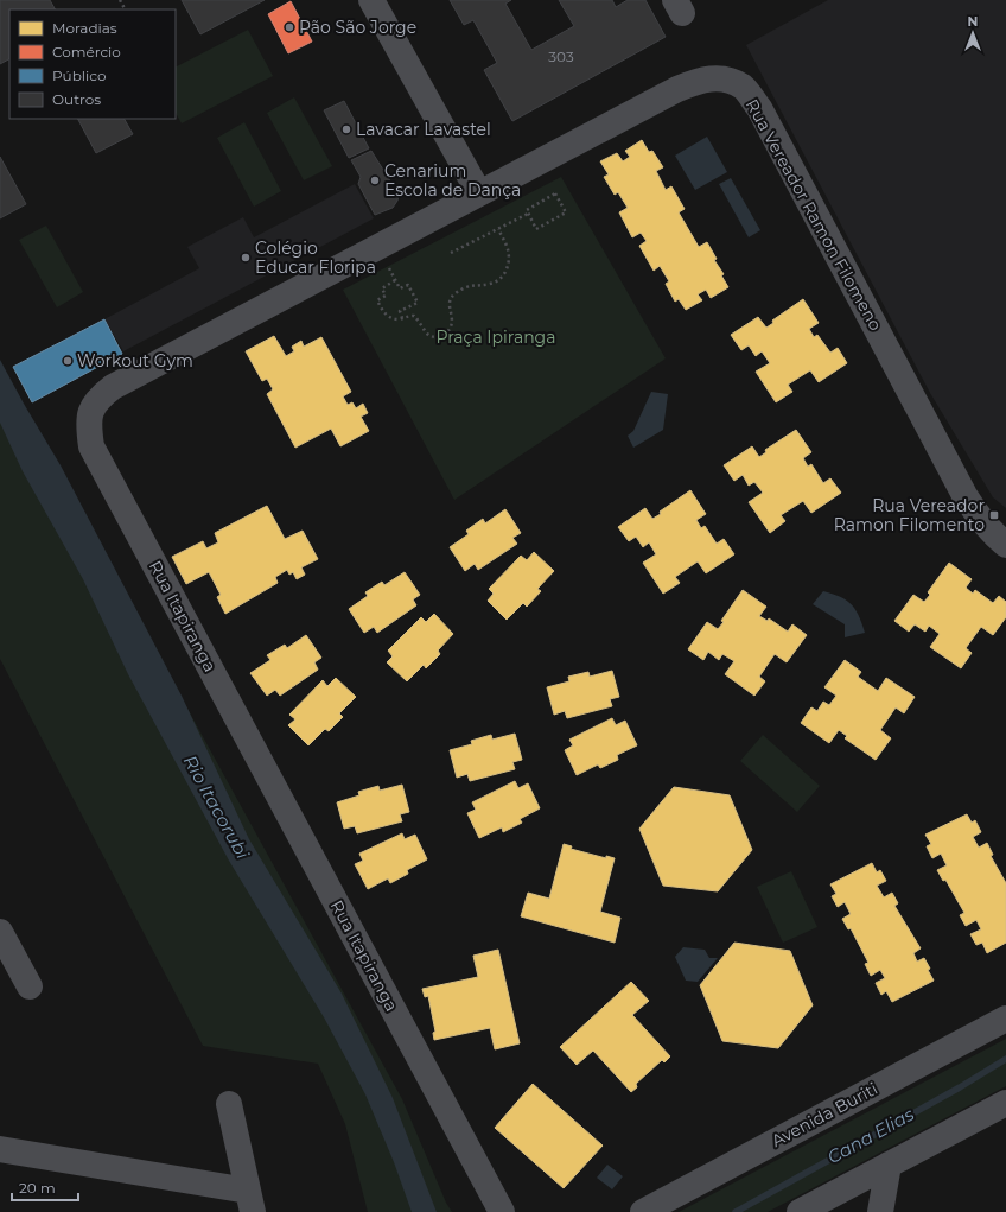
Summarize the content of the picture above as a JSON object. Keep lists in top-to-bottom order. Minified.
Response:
{"streets":{"street":["Rua Vereador Ramon Filomeno","Rua Itapiranga","Avenida Buriti"]},"crossings":[["Rua Vereador Ramon Filomeno","Rua Itapiranga"]],"water":["Rio Itacorubi","Cana Elias"],"parks":["Praça Ipiranga"],"places":{"other":["Pão São Jorge","Lavacar Lavastel","Cenarium Escola de Dança","Colégio Educar Floripa","Workout Gym"],"transit":["Rua Vereador Ramon Filomento"]},"house_numbers":["303"],"legend":["Moradias","Comércio","Público","Outros"],"scale_bar":"20 m","north":"top"}
